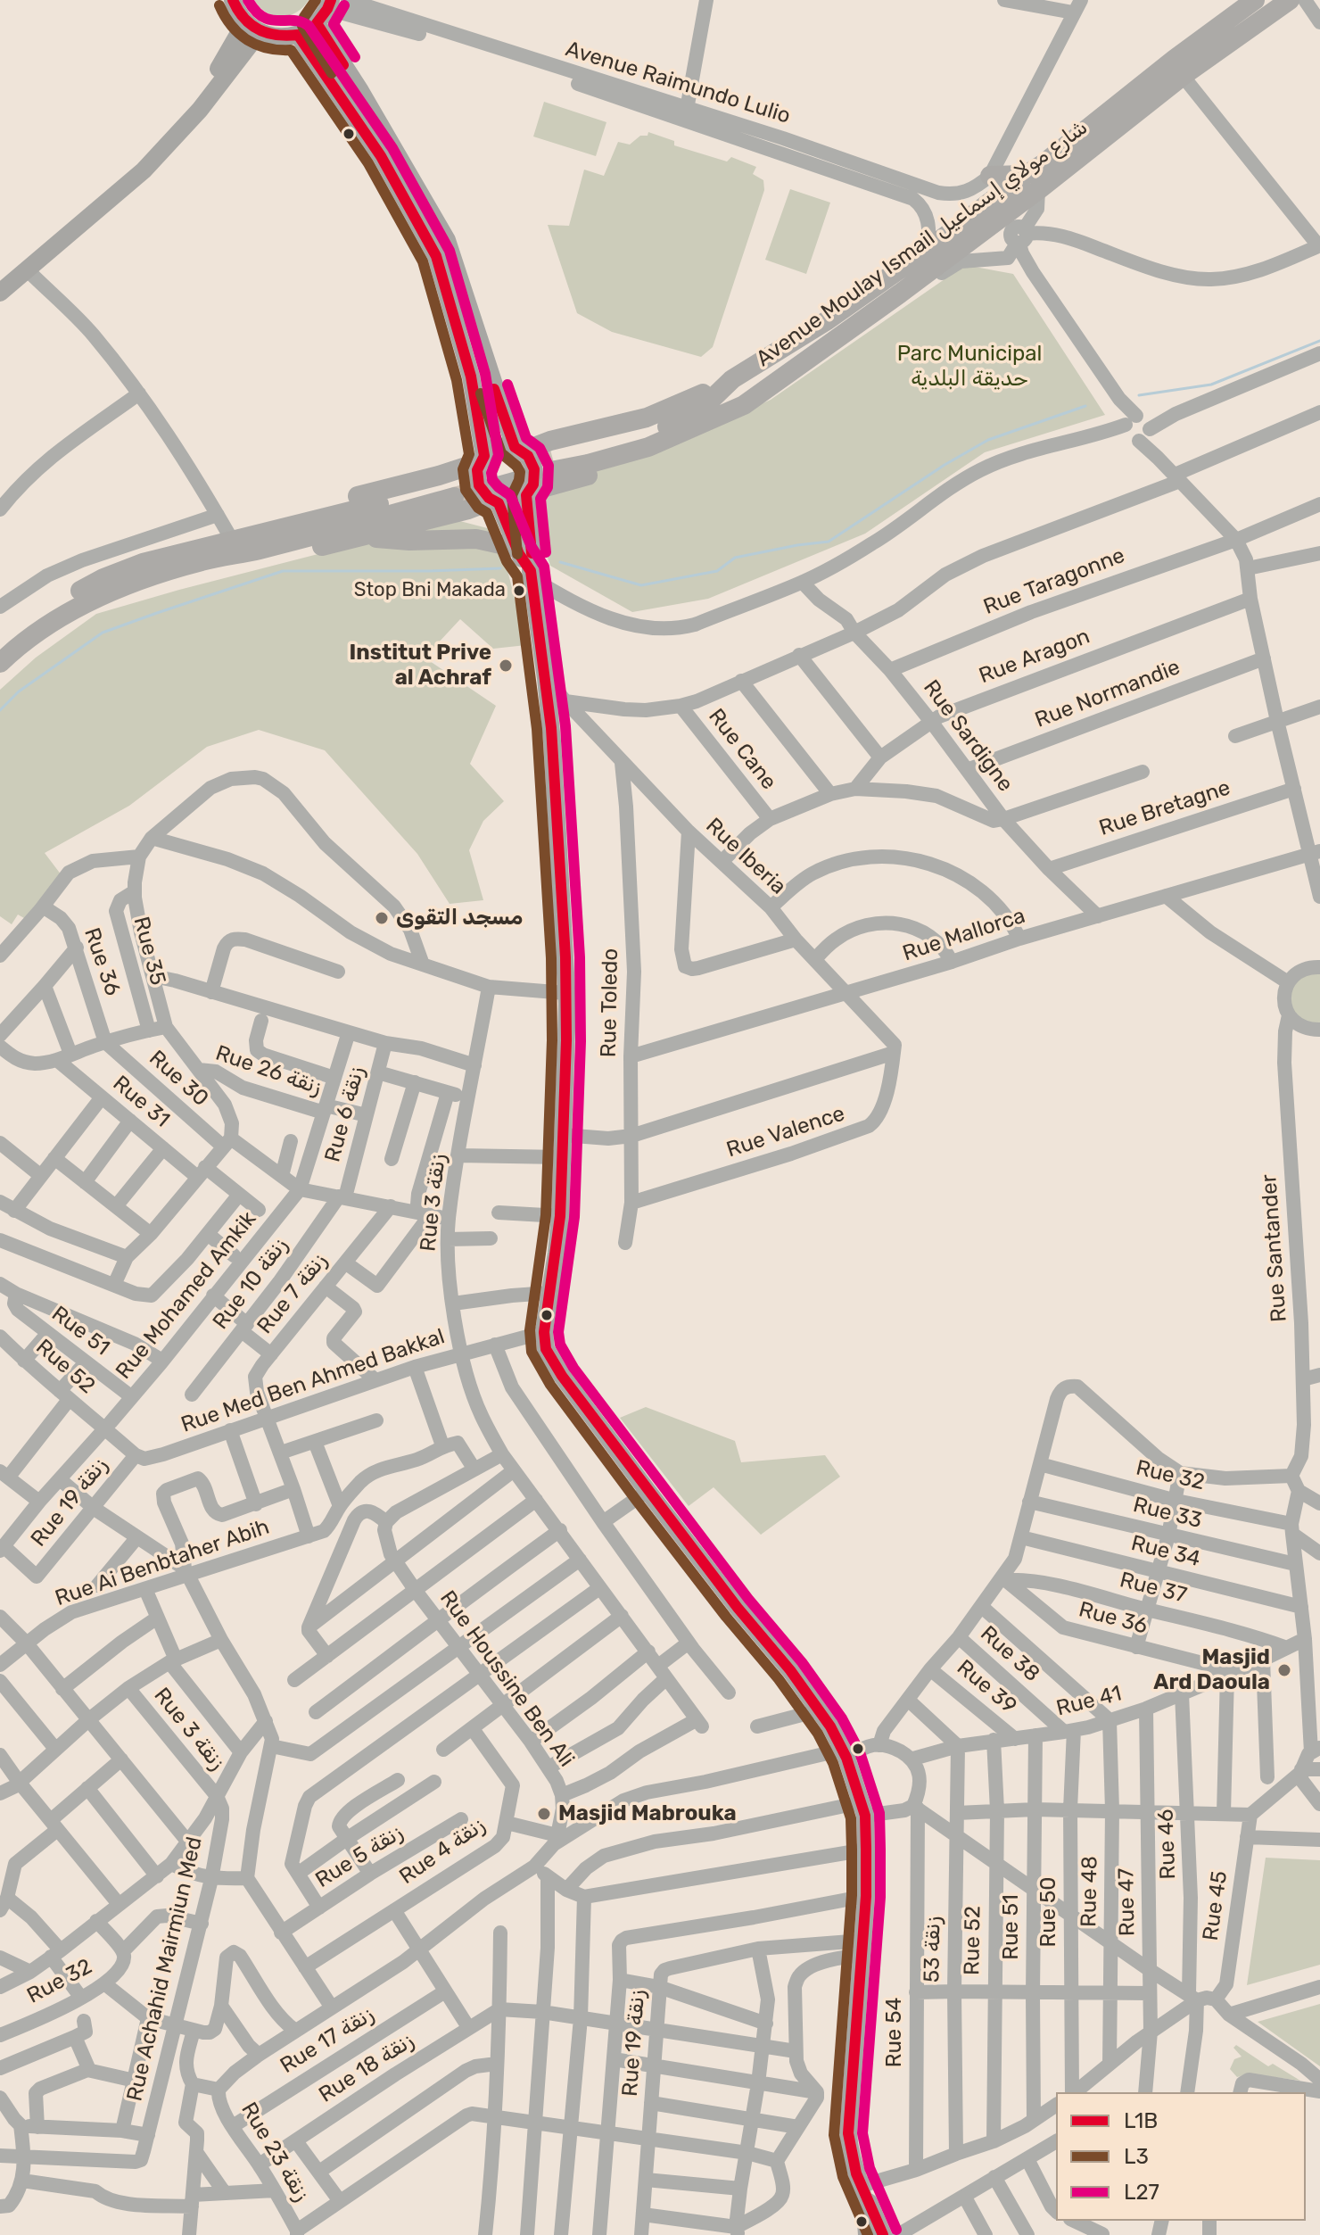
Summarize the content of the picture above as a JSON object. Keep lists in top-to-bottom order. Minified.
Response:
{"streets":{"highway":["Avenue Moulay Ismail شارع مولاي إسماعيل"],"street":["Avenue Raimundo Lulio","Rue Taragonne","Rue Aragon","Rue Normandie","Rue Sardigne","Rue Cane","Rue Bretagne","Rue Iberia","Rue Mallorca","Rue 35","Rue 36","Rue Toledo","Rue 26 زنقة","Rue 30","Rue 31","Rue 6 زنقة","Rue Valence","Rue 3 زنقة","Rue Santander","Rue 10 زنقة","Rue 7 زنقة","Rue Mohamed Amkik","Rue 51","Rue 52","Rue Med Ben Ahmed Bakkal","Rue 32","Rue 19 زنقة","Rue 33","Rue 34","Rue Ai Benbtaher Abih","Rue 37","Rue 38","Rue Houssine Ben Ali","Rue 39","Rue 41","Rue 46","Rue 4 زنقة","Rue 5 زنقة","Rue 48","Rue 47","Rue 45","Rue 50","زنقة 53","Rue Achahid Mairmiun Med","Rue 54","Rue 17 زنقة","Rue 18 زنقة","Rue 23 زنقة"]},"crossings":[["Avenue Raimundo Lulio","Avenue Moulay Ismail شارع مولاي إسماعيل"],["Rue Taragonne","Rue Sardigne"],["Rue Aragon","Rue Sardigne"],["Rue Normandie","Rue Sardigne"],["Rue Sardigne","Rue Bretagne"],["Rue Sardigne","Rue Mallorca"],["Rue Iberia","Rue Mallorca"],["Rue Iberia","Rue Toledo"],["Rue Iberia","Rue Valence"],["Rue Mallorca","Rue Toledo"],["Rue 36","Rue 30"],["Rue 36","Rue 37"],["Rue 36","Rue 41"],["Rue Toledo","Rue Valence"],["Rue 26 زنقة","Rue 6 زنقة"],["Rue 26 زنقة","Rue Mohamed Amkik"],["Rue 6 زنقة","Rue 10 زنقة"],["Rue 3 زنقة","Rue Med Ben Ahmed Bakkal"],["Rue 3 زنقة","Rue Houssine Ben Ali"],["Rue 3 زنقة","Rue Achahid Mairmiun Med"],["Rue 7 زنقة","Rue Med Ben Ahmed Bakkal"],["Rue Mohamed Amkik","Rue 51"],["Rue Mohamed Amkik","Rue 52"],["Rue Mohamed Amkik","Rue 19 زنقة"],["Rue 51","Rue 41"],["Rue 52","Rue 41"],["Rue Med Ben Ahmed Bakkal","Rue 19 زنقة"],["Rue 32","Rue Achahid Mairmiun Med"],["Rue 37","Rue 41"],["Rue 38","Rue 41"],["Rue 38","Rue 50"],["Rue 39","Rue 41"],["Rue 41","Rue 46"],["Rue 41","Rue 48"],["Rue 41","Rue 47"],["Rue 41","Rue 50"],["Rue 41","زنقة 53"],["Rue 41","Rue 54"],["Rue 17 زنقة","Rue 23 زنقة"],["Rue 18 زنقة","Rue 23 زنقة"]],"parks":["Parc Municipal حديقة البلدية"],"places":["Stop Bni Makada","Institut Prive al Achraf","مسجد التقوى","Masjid Ard Daoula","Masjid Mabrouka"],"lines":["transit line L1B","transit line L3","transit line L27"],"legend":["L1B","L3","L27"]}
